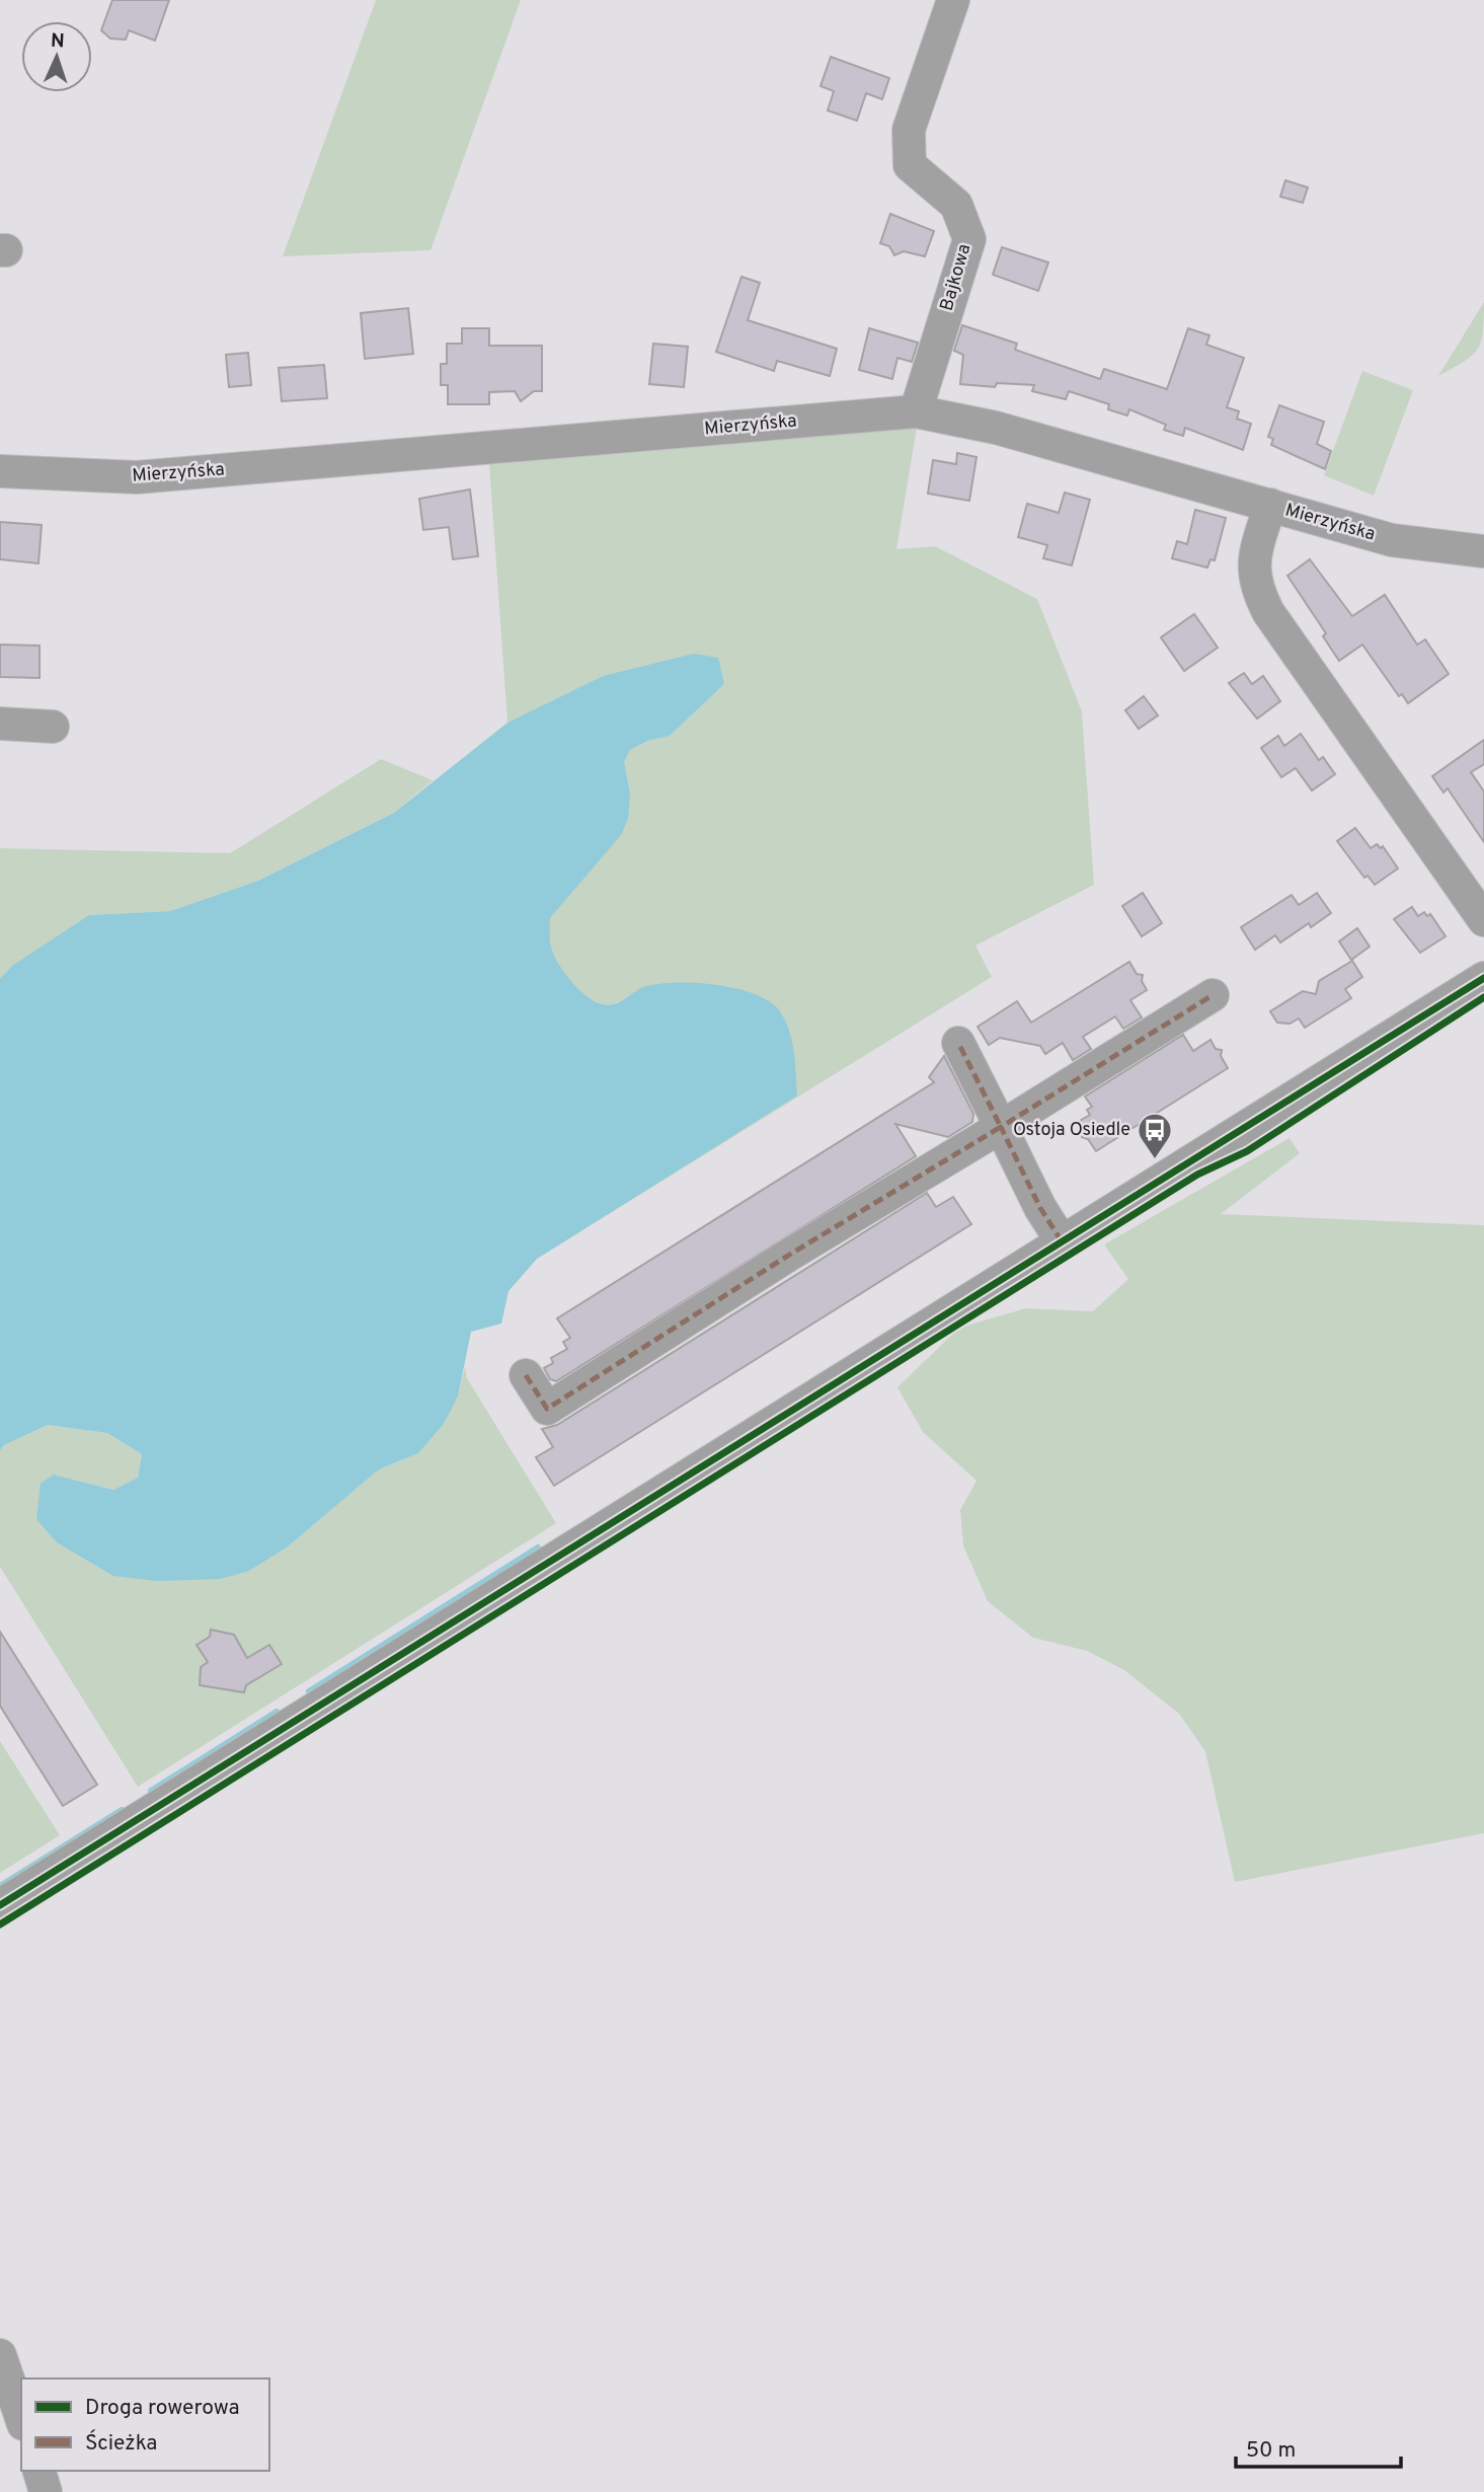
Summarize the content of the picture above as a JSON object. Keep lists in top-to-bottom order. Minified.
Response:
{"streets":{"street":["Bajkowa","Mierzyńska"]},"crossings":[["Bajkowa","Mierzyńska"]],"places":{"bus stop":["Ostoja Osiedle"]},"legend":["Droga rowerowa","Ścieżka"],"scale_bar":"50 m","north":"top"}
